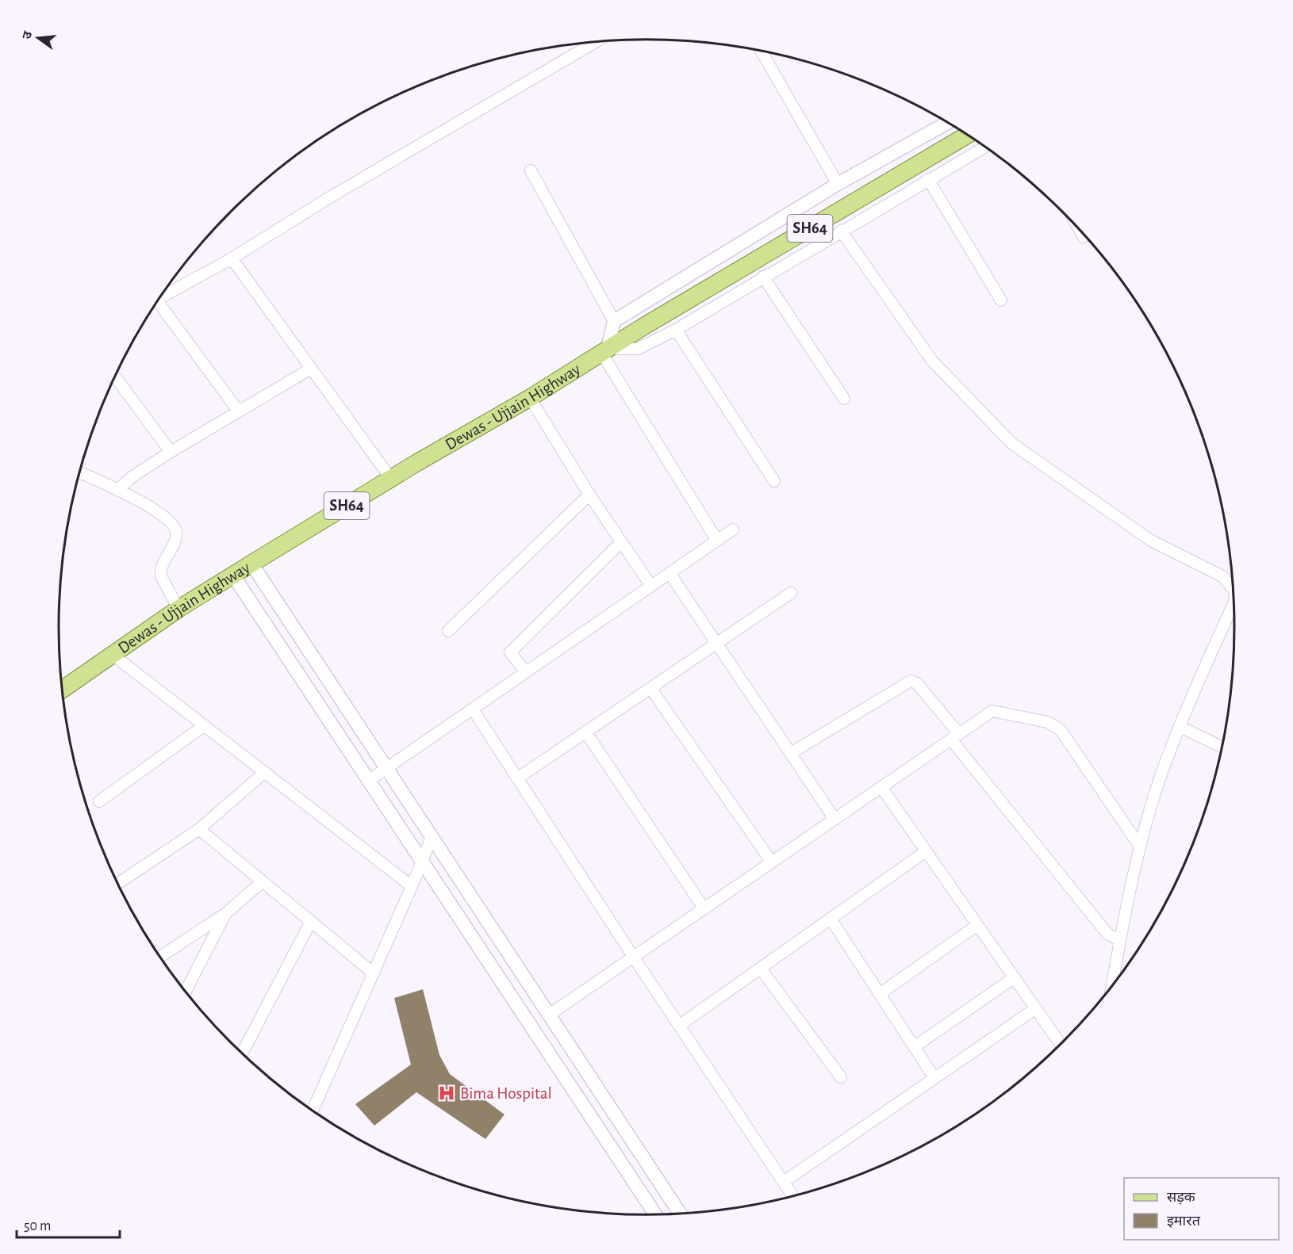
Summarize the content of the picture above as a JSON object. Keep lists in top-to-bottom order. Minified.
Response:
{"streets":{"main road":["SH64","Dewas - Ujjain Highway"]},"places":{"hospital":["Bima Hospital"]},"legend":["सड़क","इमारत"],"scale_bar":"50 m","north":"left"}
